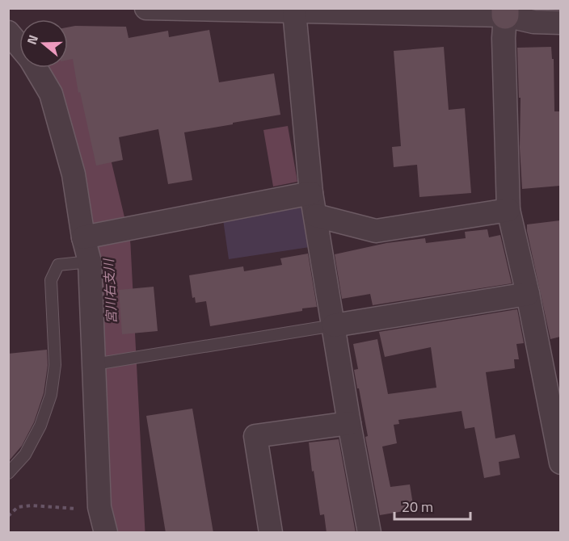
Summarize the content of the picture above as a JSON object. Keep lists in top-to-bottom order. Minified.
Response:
{"water":["宮川右支川"],"scale_bar":"20 m","north":"left"}
